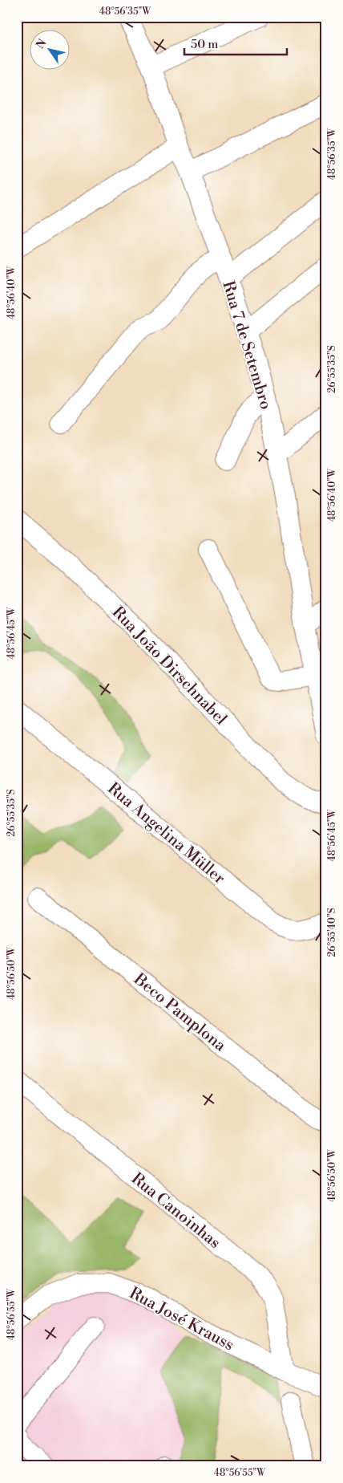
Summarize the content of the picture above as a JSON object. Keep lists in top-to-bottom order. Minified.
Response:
{"streets":{"street":["Rua 7 de Setembro","Rua João Dirschnabel","Rua Angelina Müller","Beco Pamplona","Rua Canoinhas","Rua José Krauss"]},"crossings":[["Rua Canoinhas","Rua José Krauss"]],"scale_bar":"50 m","north":"top left","coordinates":["48°56'35\"W","48°56'40\"W","26°55'35\"S","48°56'45\"W","26°55'40\"S","48°56'50\"W","48°56'55\"W"]}
